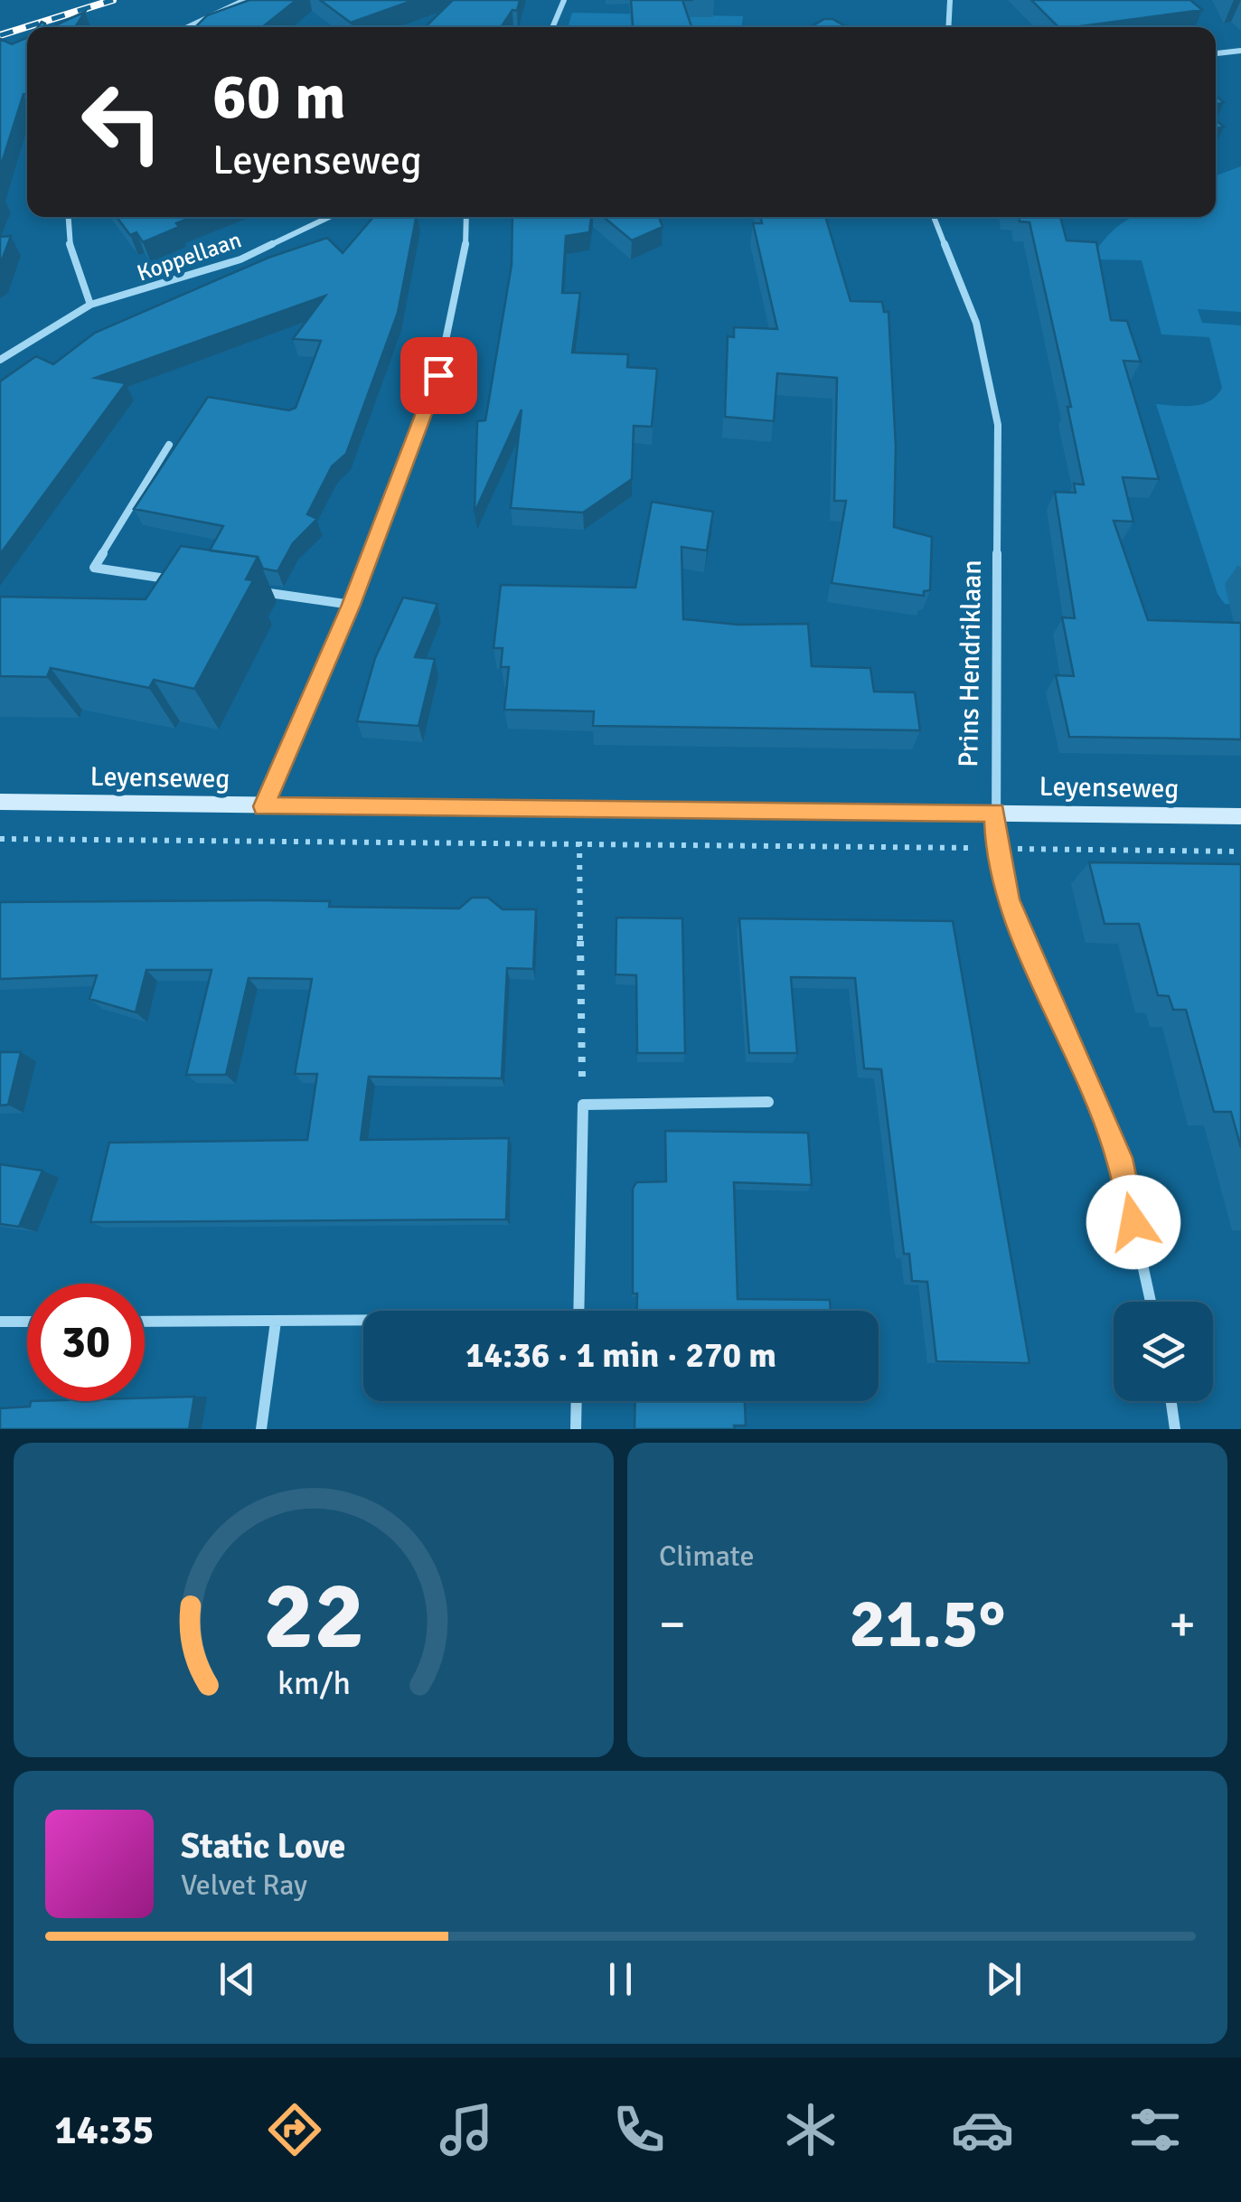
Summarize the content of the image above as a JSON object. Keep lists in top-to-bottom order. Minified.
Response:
{"streets":{"street":["Koppellaan","Prins Hendriklaan","Leyenseweg"]},"crossings":[["Prins Hendriklaan","Leyenseweg"]],"page":{"turn":["60 m","Leyenseweg"],"limit":"30","trip":"14:36 · 1 min · 270 m","tile":"Climate","heat":["−","21.5°","+"],"song":["Static Love","Velvet Ray"],"tabs":"14:35","gauge":["22","km/h"]}}
